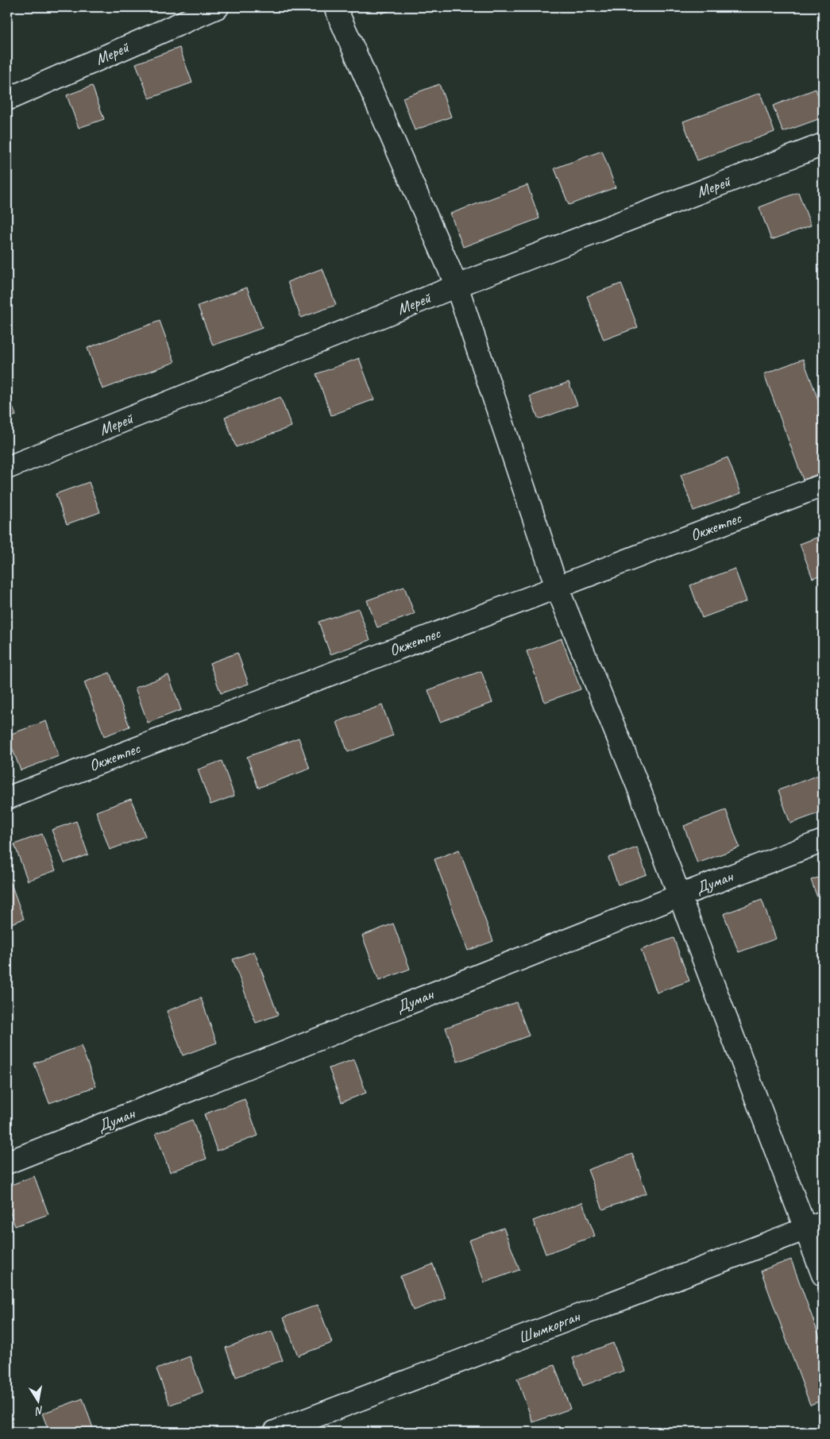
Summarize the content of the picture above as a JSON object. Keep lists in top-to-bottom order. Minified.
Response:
{"streets":{"street":["Мерей","Окжетпес","Думан","Шымкорган"]},"north":"bottom"}
